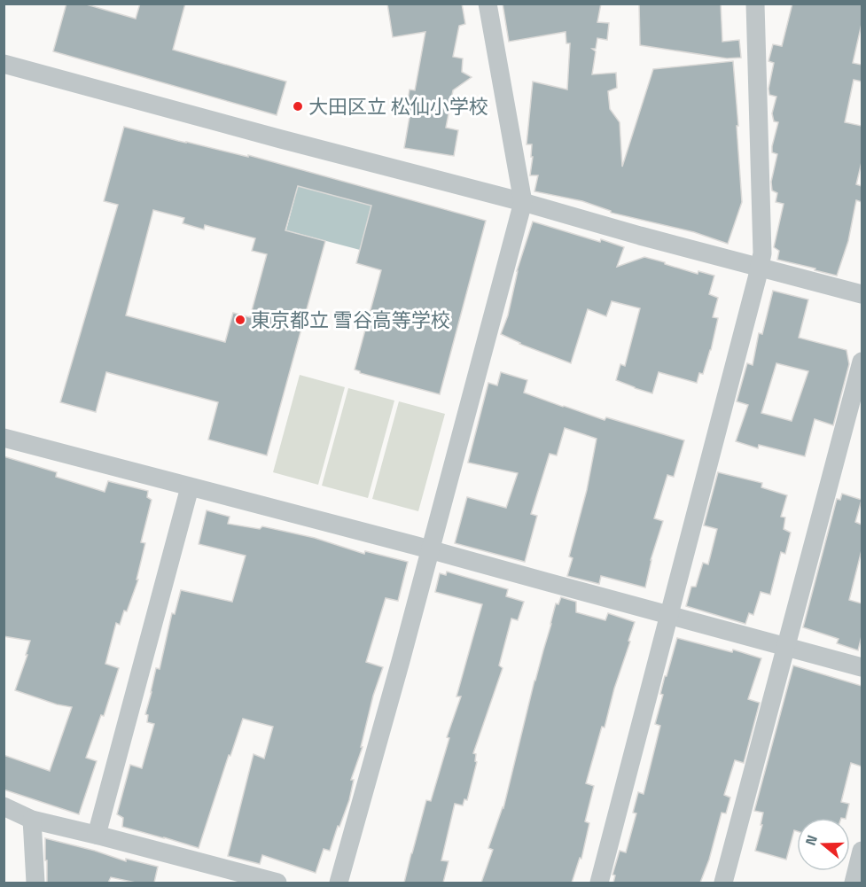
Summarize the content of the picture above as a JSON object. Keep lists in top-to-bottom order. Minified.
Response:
{"places":["大田区立 松仙小学校","東京都立 雪谷高等学校"],"north":"left"}
